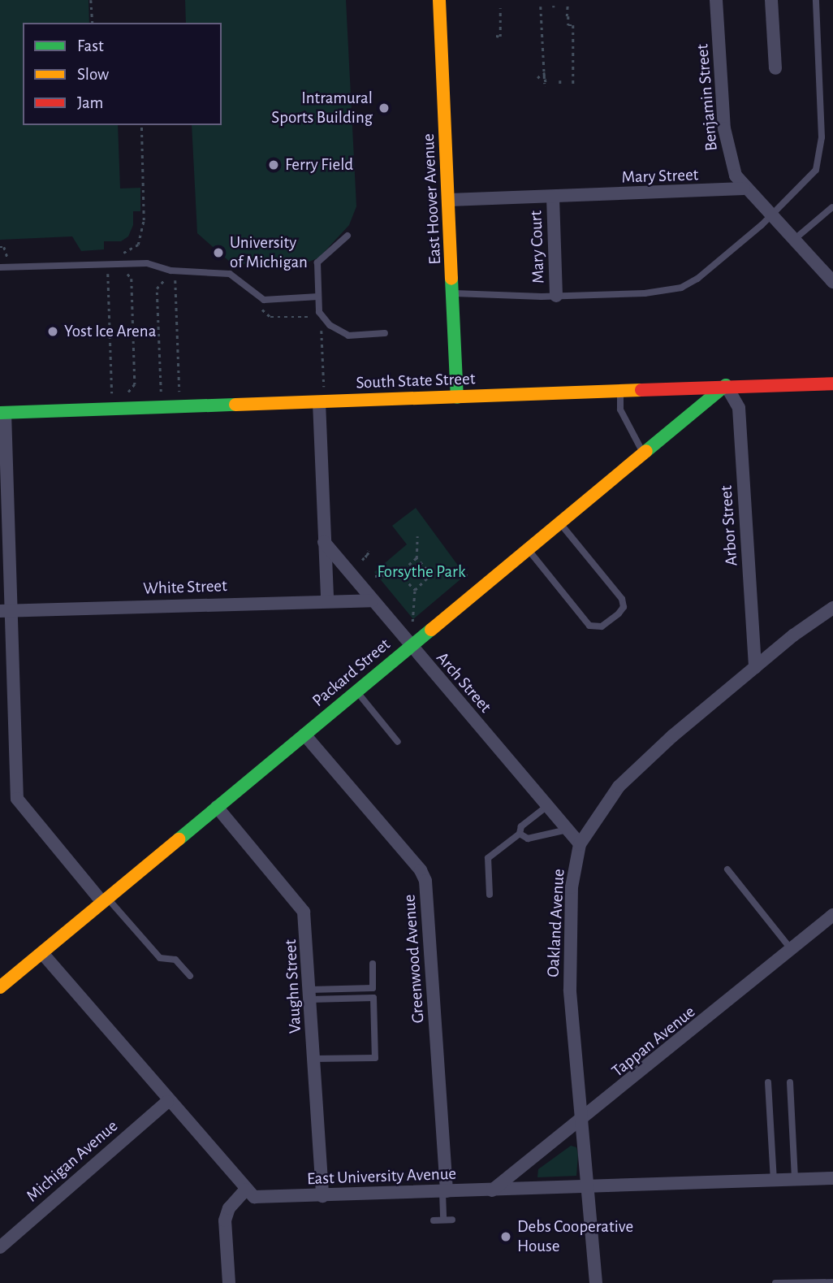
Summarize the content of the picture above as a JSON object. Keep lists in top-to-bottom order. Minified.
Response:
{"streets":{"main road":["East Hoover Avenue","South State Street","Packard Street"],"street":["Benjamin Street","Mary Street","Mary Court","Arbor Street","White Street","Arch Street","Oakland Avenue","Greenwood Avenue","Vaughn Street","Tappan Avenue","Michigan Avenue","East University Avenue"]},"crossings":[["Benjamin Street","Mary Street"],["Mary Street","East Hoover Avenue"],["Mary Street","Mary Court"],["East Hoover Avenue","South State Street"],["South State Street","Arbor Street"],["South State Street","Packard Street"],["Arbor Street","Packard Street"],["Arbor Street","Oakland Avenue"],["White Street","Arch Street"],["Packard Street","Arch Street"],["Packard Street","Greenwood Avenue"],["Packard Street","Vaughn Street"],["Arch Street","Oakland Avenue"],["Oakland Avenue","Tappan Avenue"],["Oakland Avenue","East University Avenue"],["Greenwood Avenue","East University Avenue"],["Vaughn Street","East University Avenue"],["Tappan Avenue","East University Avenue"]],"parks":["Forsythe Park"],"places":["Intramural Sports Building","Ferry Field","University of Michigan","Yost Ice Arena","Debs Cooperative House"],"legend":["Fast","Slow","Jam"]}
